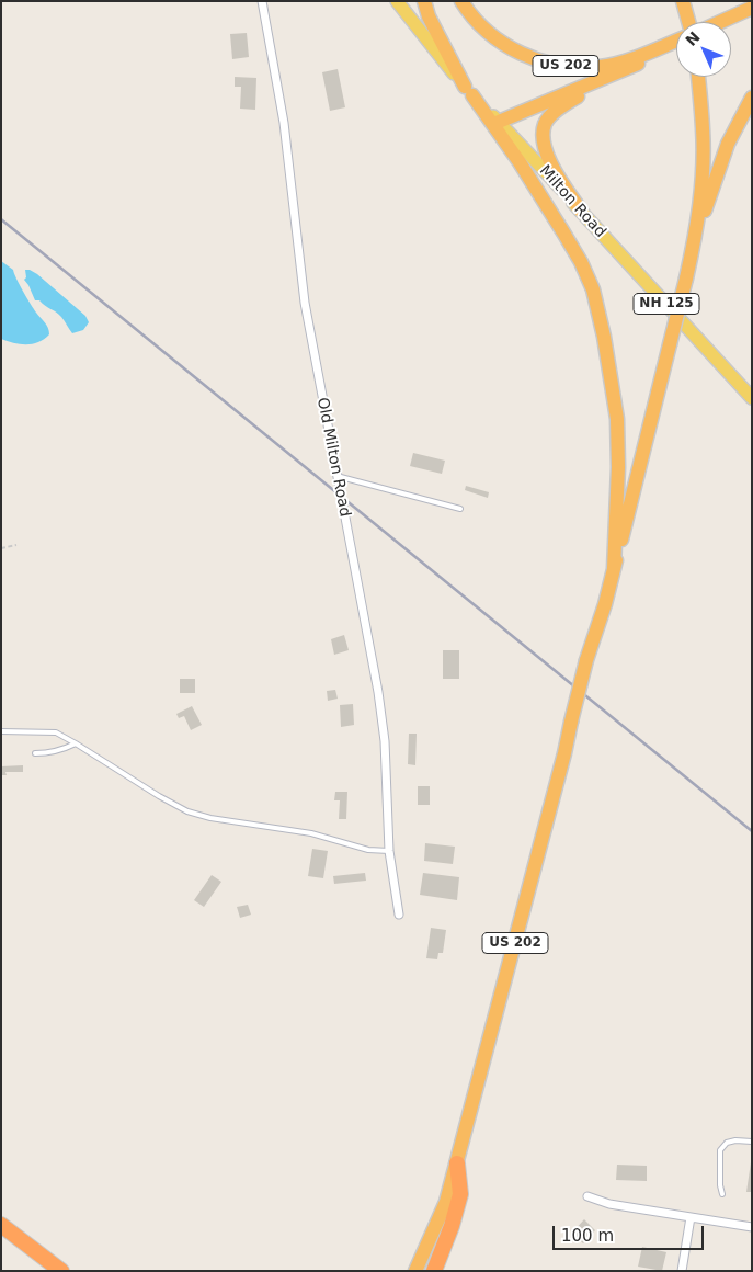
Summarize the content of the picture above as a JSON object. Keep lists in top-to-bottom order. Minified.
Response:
{"streets":{"highway":["US 202"],"main road":["Milton Road","NH 125"],"street":["Old Milton Road"]},"scale_bar":"100 m","north":"top left"}
